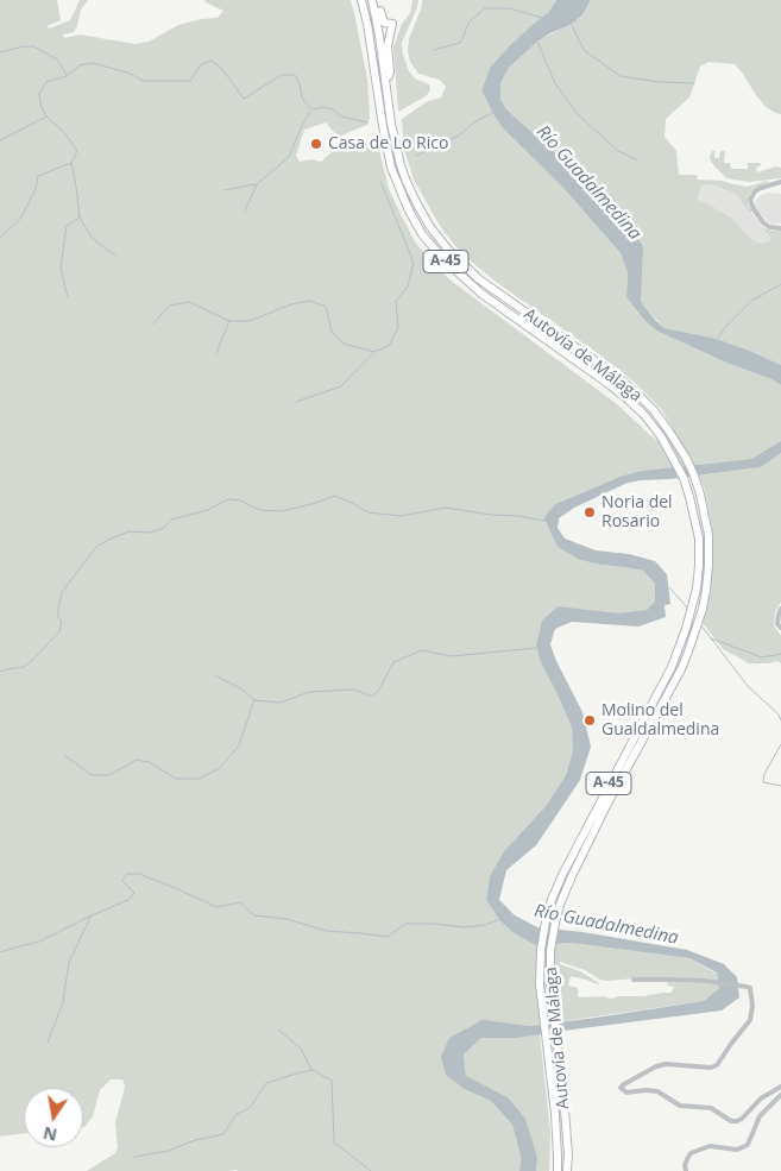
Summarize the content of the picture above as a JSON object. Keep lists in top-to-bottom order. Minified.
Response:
{"streets":{"highway":["A-45","Autovía de Málaga"]},"water":["Río Guadalmedina"],"places":["Casa de Lo Rico","Noria del Rosario","Molino del Gualdalmedina"],"north":"bottom"}
